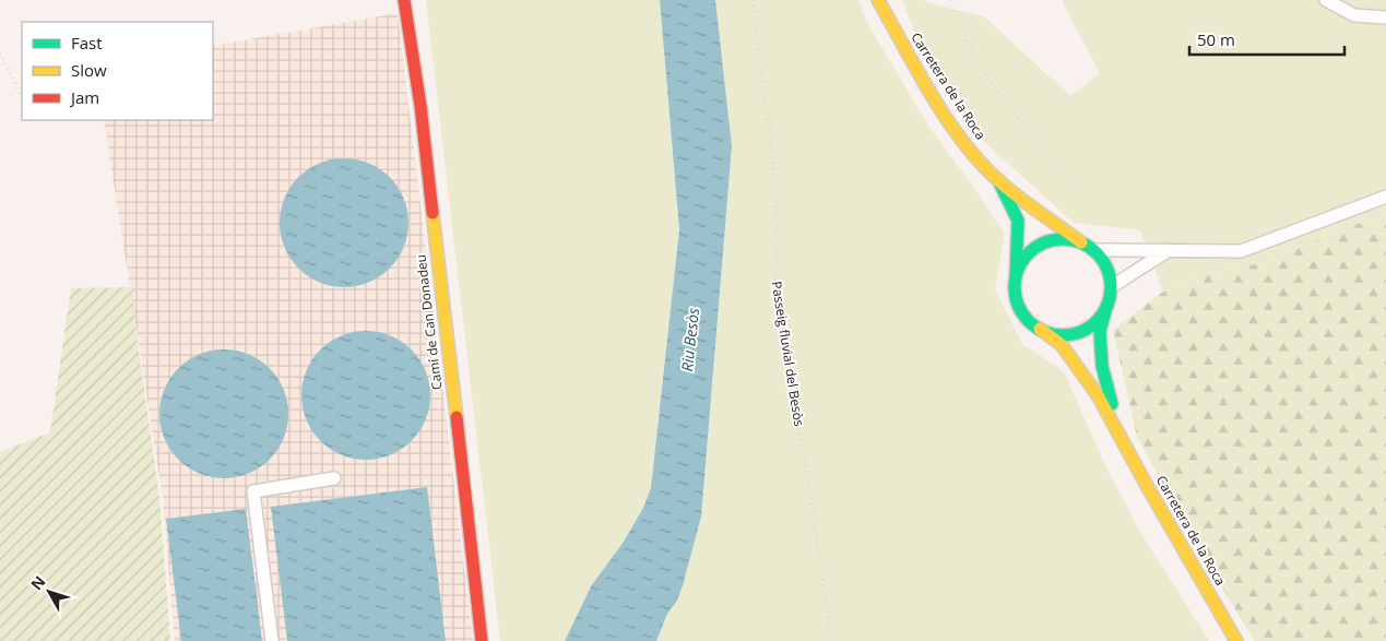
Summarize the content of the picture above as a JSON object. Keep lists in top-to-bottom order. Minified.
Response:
{"streets":{"street":["Carretera de la Roca","Camí de Can Donadeu"],"path":["Passeig fluvial del Besòs"]},"water":["Riu Besòs"],"legend":["Fast","Slow","Jam"],"scale_bar":"50 m","north":"top left"}
